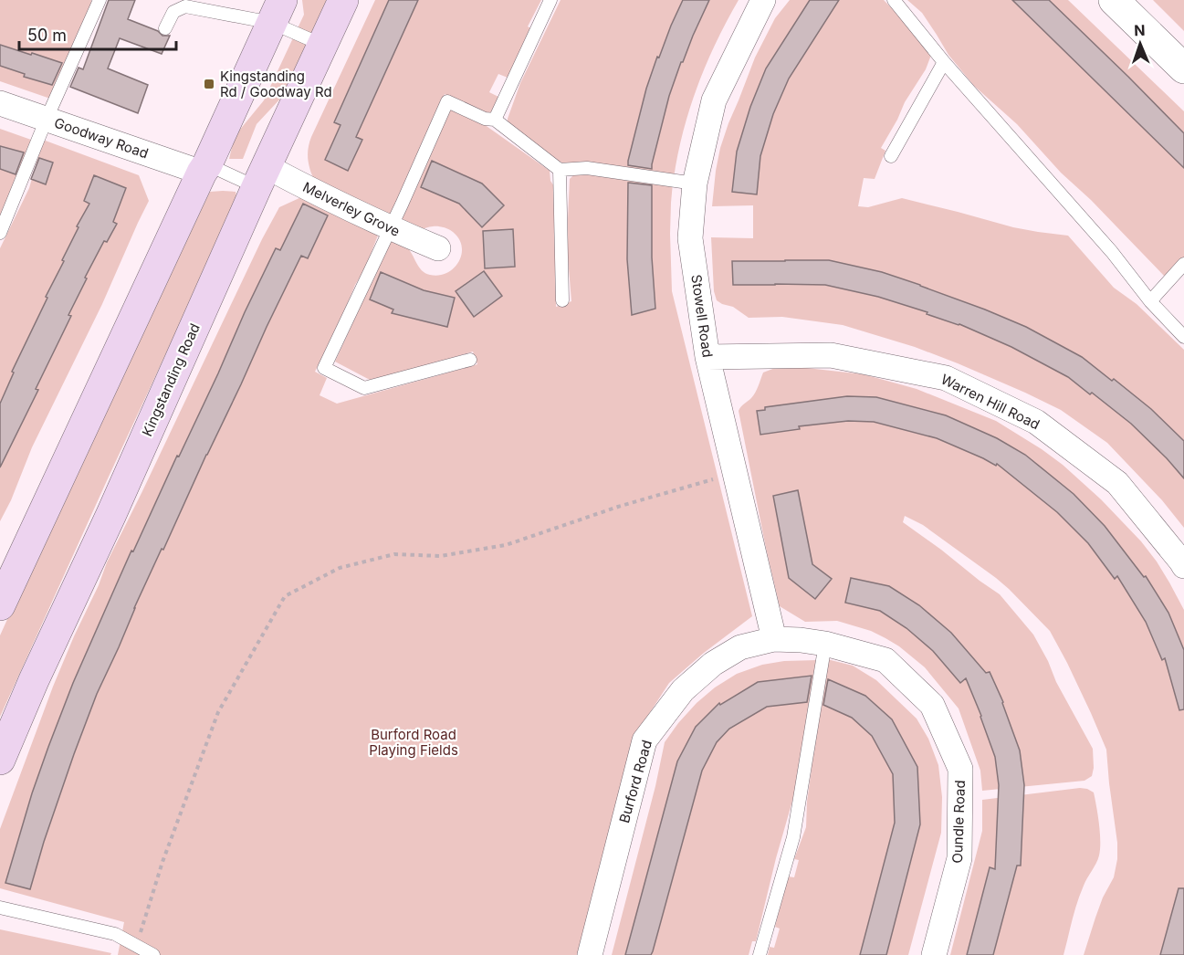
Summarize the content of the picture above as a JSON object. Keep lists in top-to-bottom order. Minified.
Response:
{"streets":{"main road":["Kingstanding Road"],"street":["Goodway Road","Melverley Grove","Stowell Road","Warren Hill Road","Burford Road","Oundle Road"]},"crossings":[["Melverley Grove","Kingstanding Road"],["Stowell Road","Warren Hill Road"],["Stowell Road","Burford Road"],["Stowell Road","Oundle Road"],["Burford Road","Oundle Road"]],"parks":["Burford Road Playing Fields"],"places":{"transit":["Kingstanding Rd / Goodway Rd"]},"scale_bar":"50 m","north":"top"}
